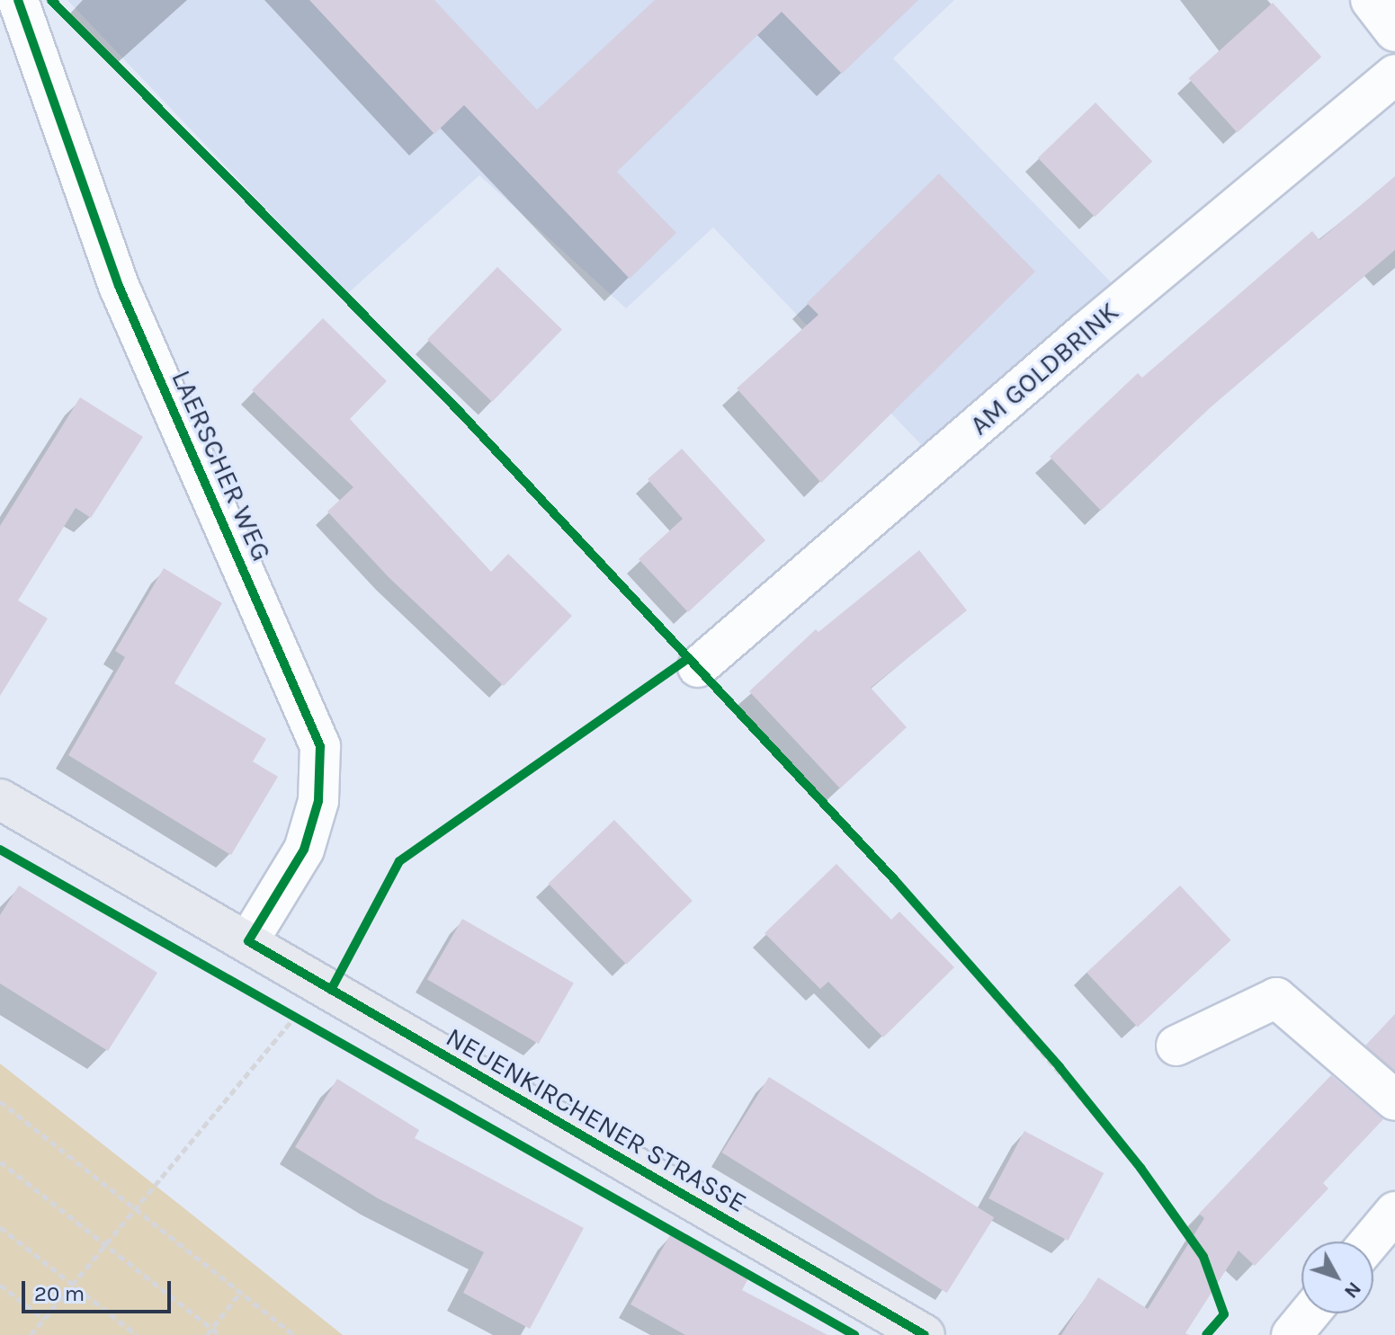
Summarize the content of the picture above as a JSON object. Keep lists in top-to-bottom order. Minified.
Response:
{"streets":{"main road":["NEUENKIRCHENER STRASSE"],"street":["AM GOLDBRINK","LAERSCHER WEG"]},"crossings":[["LAERSCHER WEG","NEUENKIRCHENER STRASSE"]],"scale_bar":"20 m","north":"bottom right"}
